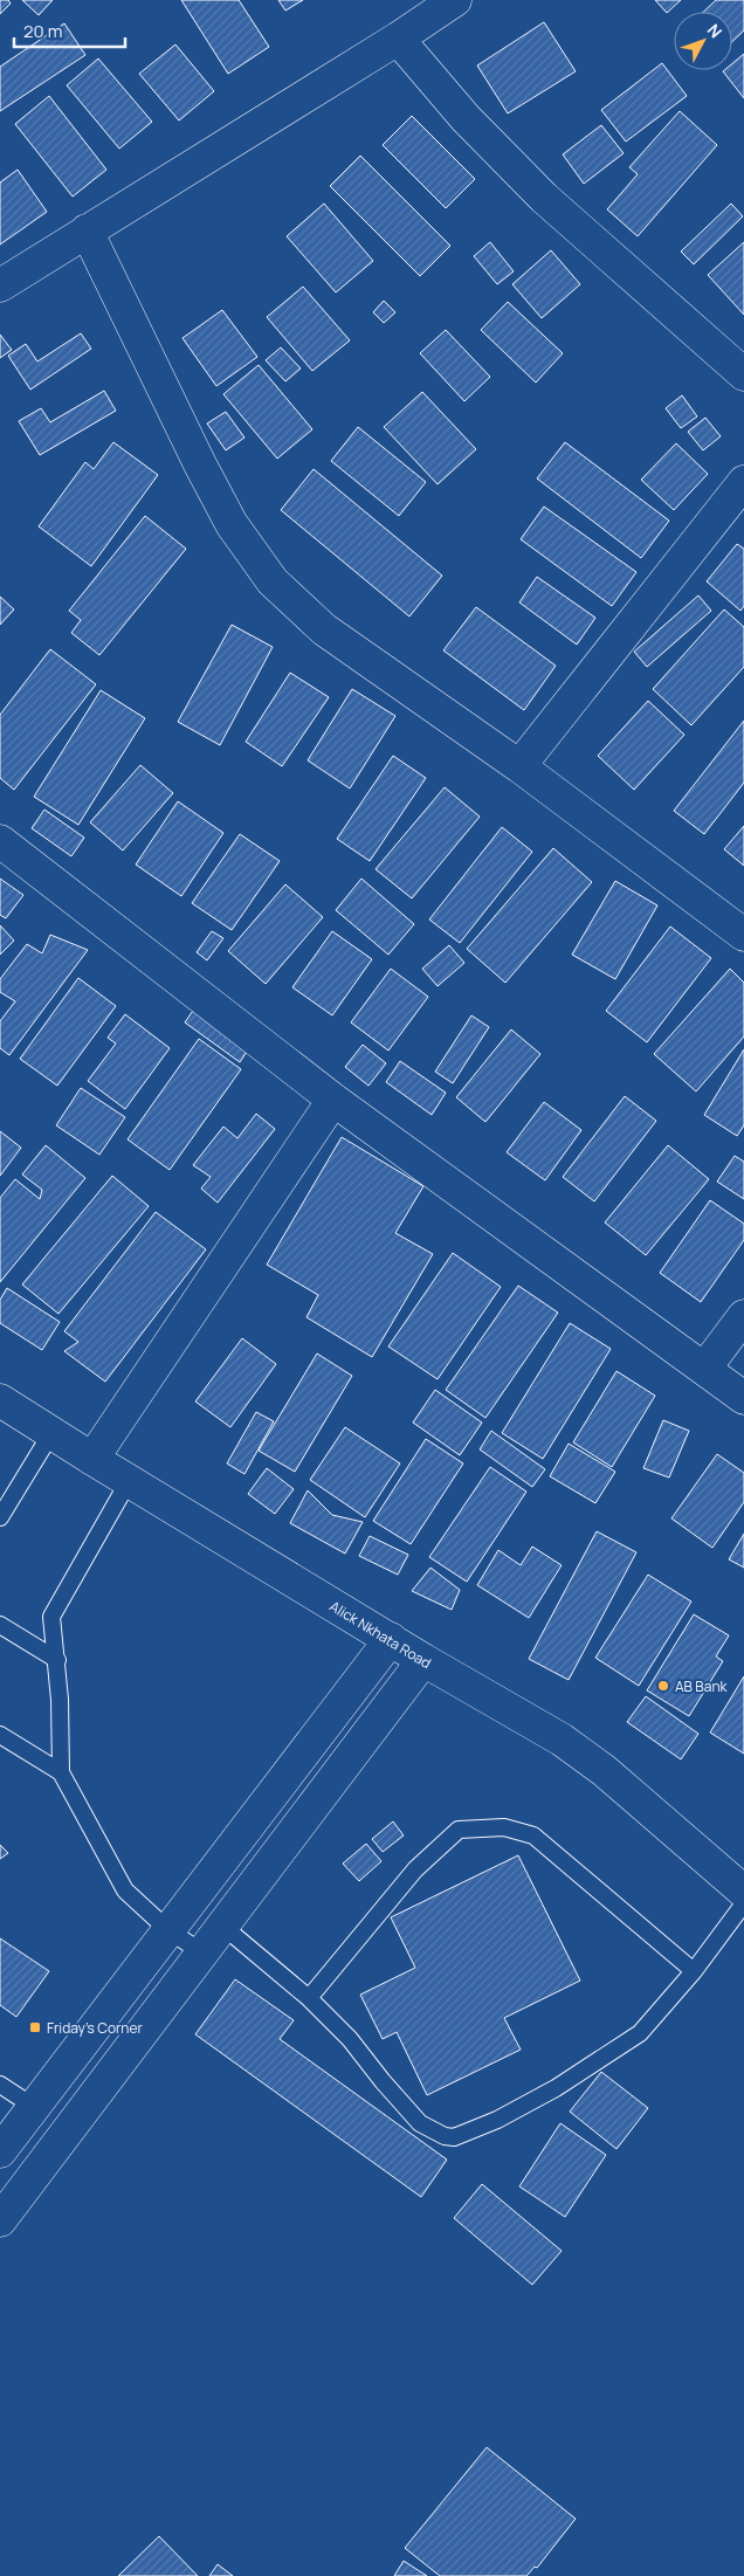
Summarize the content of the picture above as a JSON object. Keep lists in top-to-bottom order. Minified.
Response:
{"streets":{"street":["Alick Nkhata Road"]},"places":{"other":["AB Bank"],"transit":["Friday's Corner"]},"scale_bar":"20 m","north":"top right"}
